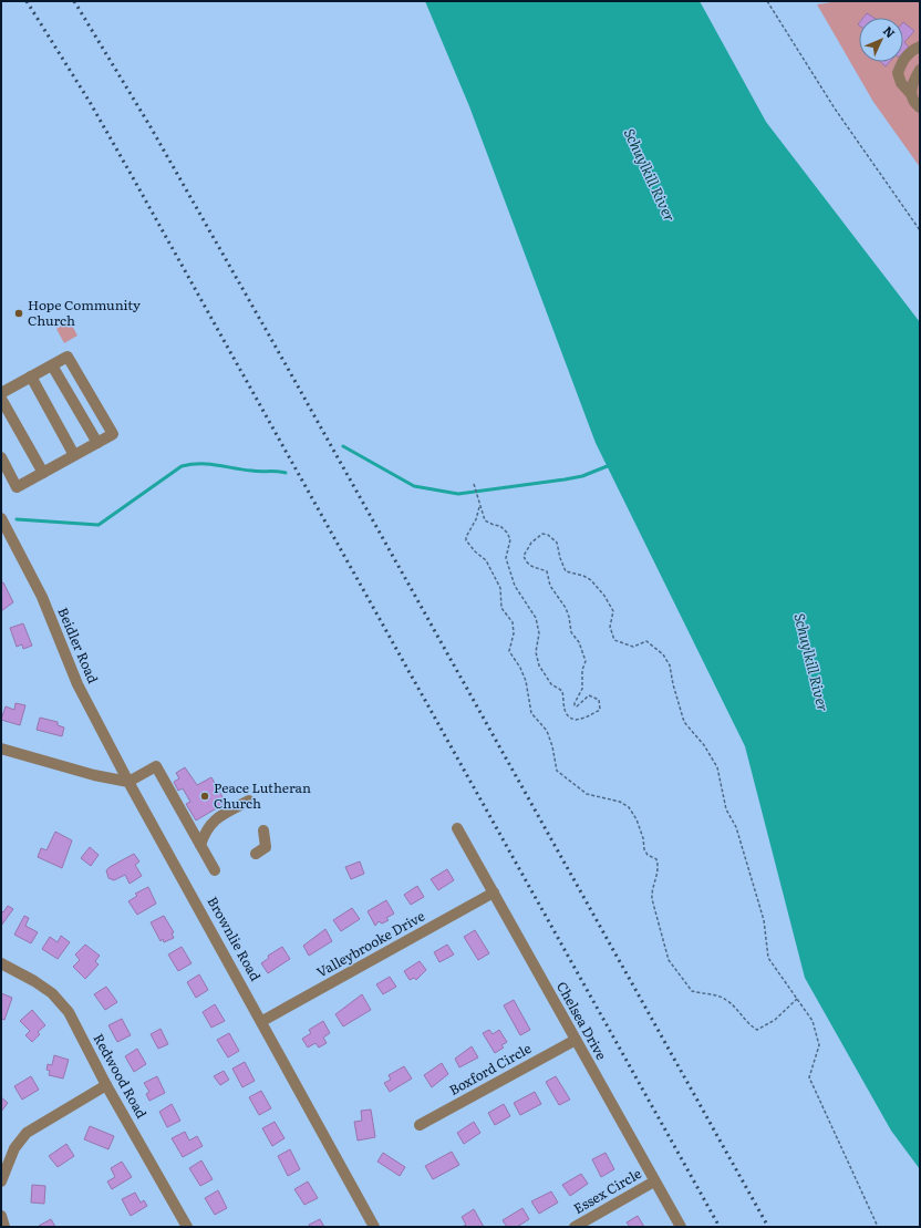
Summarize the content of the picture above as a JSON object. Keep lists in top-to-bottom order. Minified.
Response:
{"streets":{"street":["Beidler Road","Brownlie Road","Valleybrooke Drive","Chelsea Drive","Boxford Circle","Redwood Road","Essex Circle"]},"crossings":[["Beidler Road","Brownlie Road"],["Brownlie Road","Valleybrooke Drive"],["Valleybrooke Drive","Chelsea Drive"],["Chelsea Drive","Boxford Circle"],["Chelsea Drive","Essex Circle"]],"water":["Schuylkill River"],"places":["Hope Community Church","Peace Lutheran Church"],"north":"top right"}
